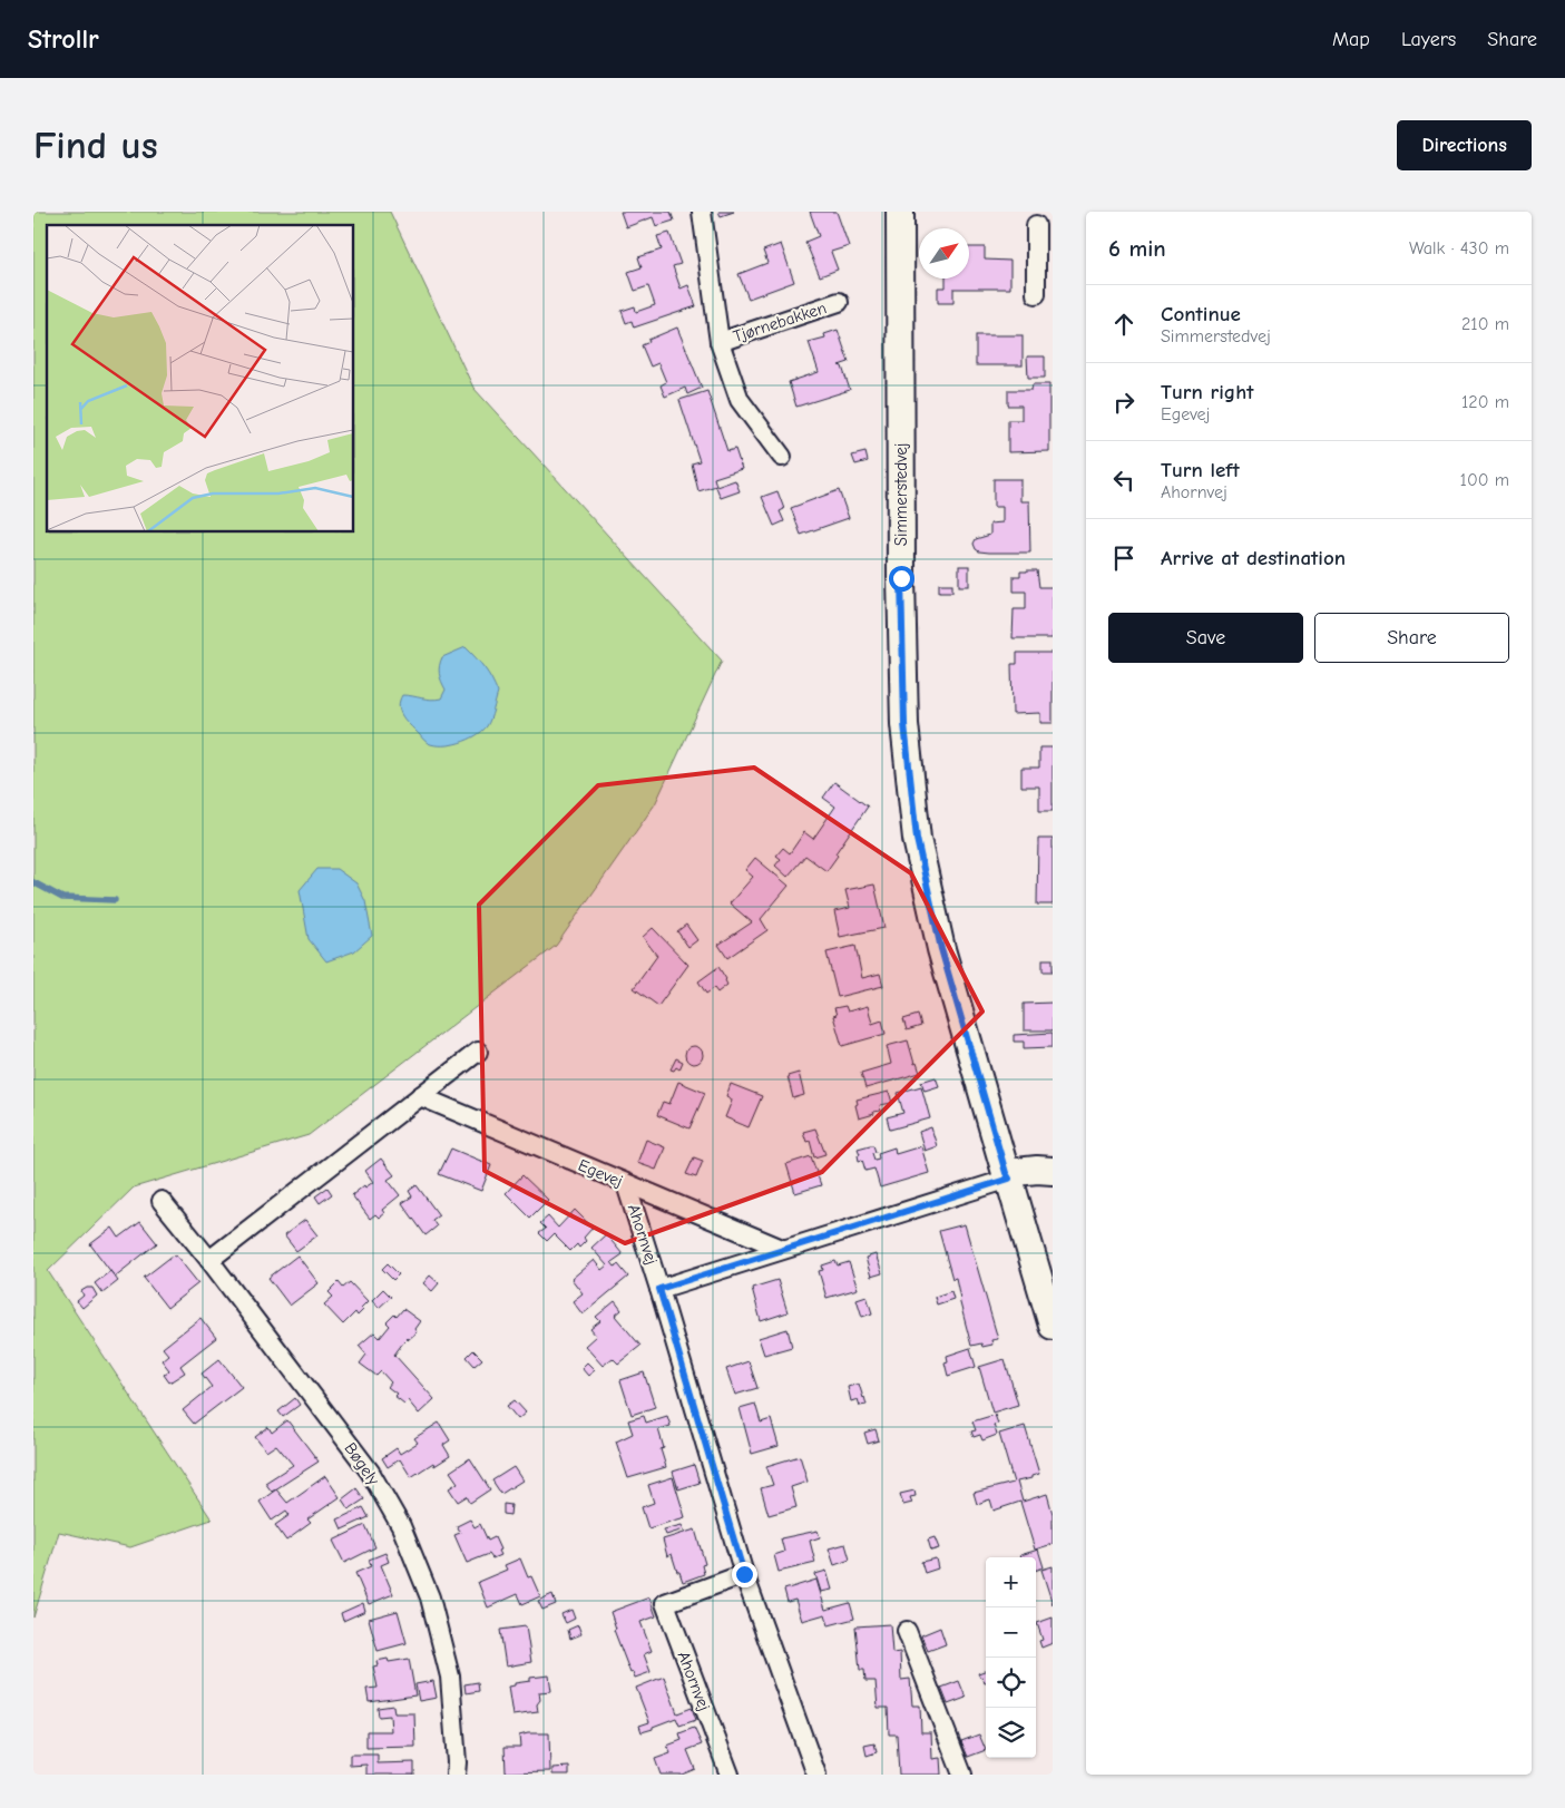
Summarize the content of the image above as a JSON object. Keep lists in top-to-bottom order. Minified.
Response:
{"streets":{"street":["Tjørnebakken","Simmerstedvej","Egevej","Ahornvej","Bøgely"]},"crossings":[["Egevej","Ahornvej"]],"north":"top right","page":{"header":"Strollr","nav":["Map","Layers","Share"],"buttons":["Directions",["Save","Share"]],"title":"Find us","heading":["6 min","Walk · 430 m"],"list":[["Continue","Simmerstedvej","210 m"],["Turn right","Egevej","120 m"],["Turn left","Ahornvej","100 m"],"Arrive at destination"],"map_buttons":["+","−"]}}
